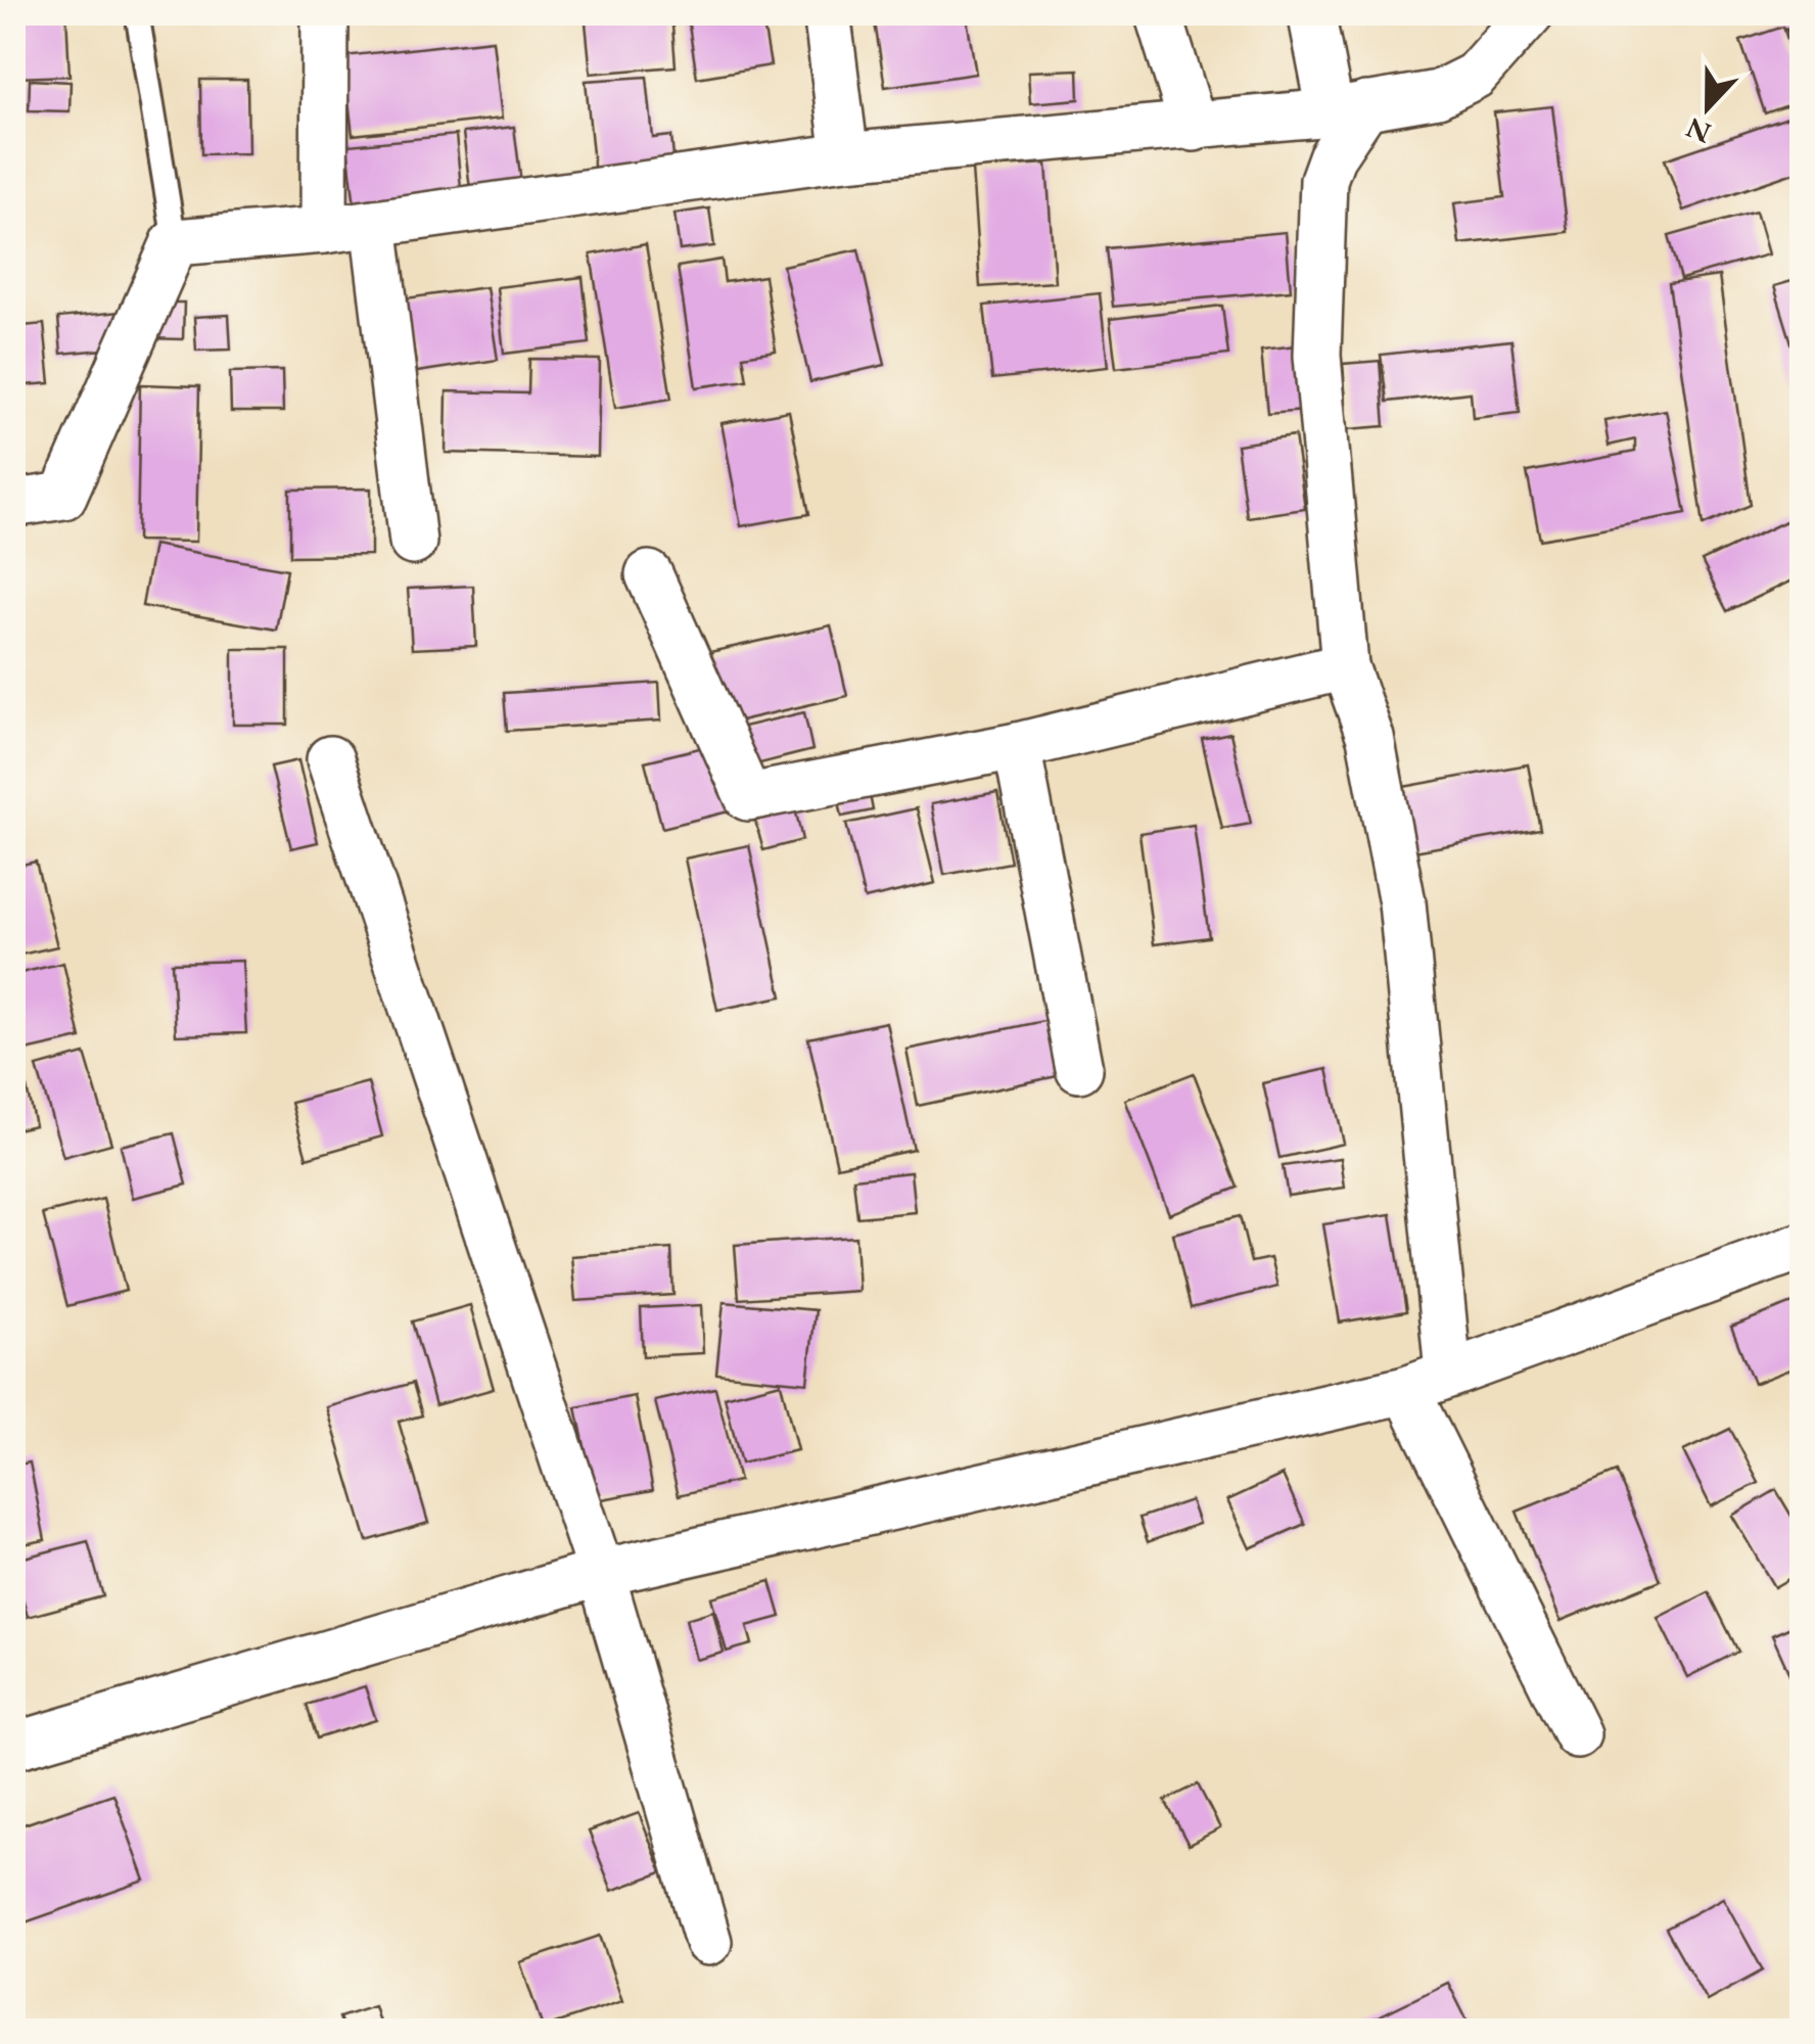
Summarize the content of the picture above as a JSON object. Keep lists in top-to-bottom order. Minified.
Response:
{"north":"bottom"}
